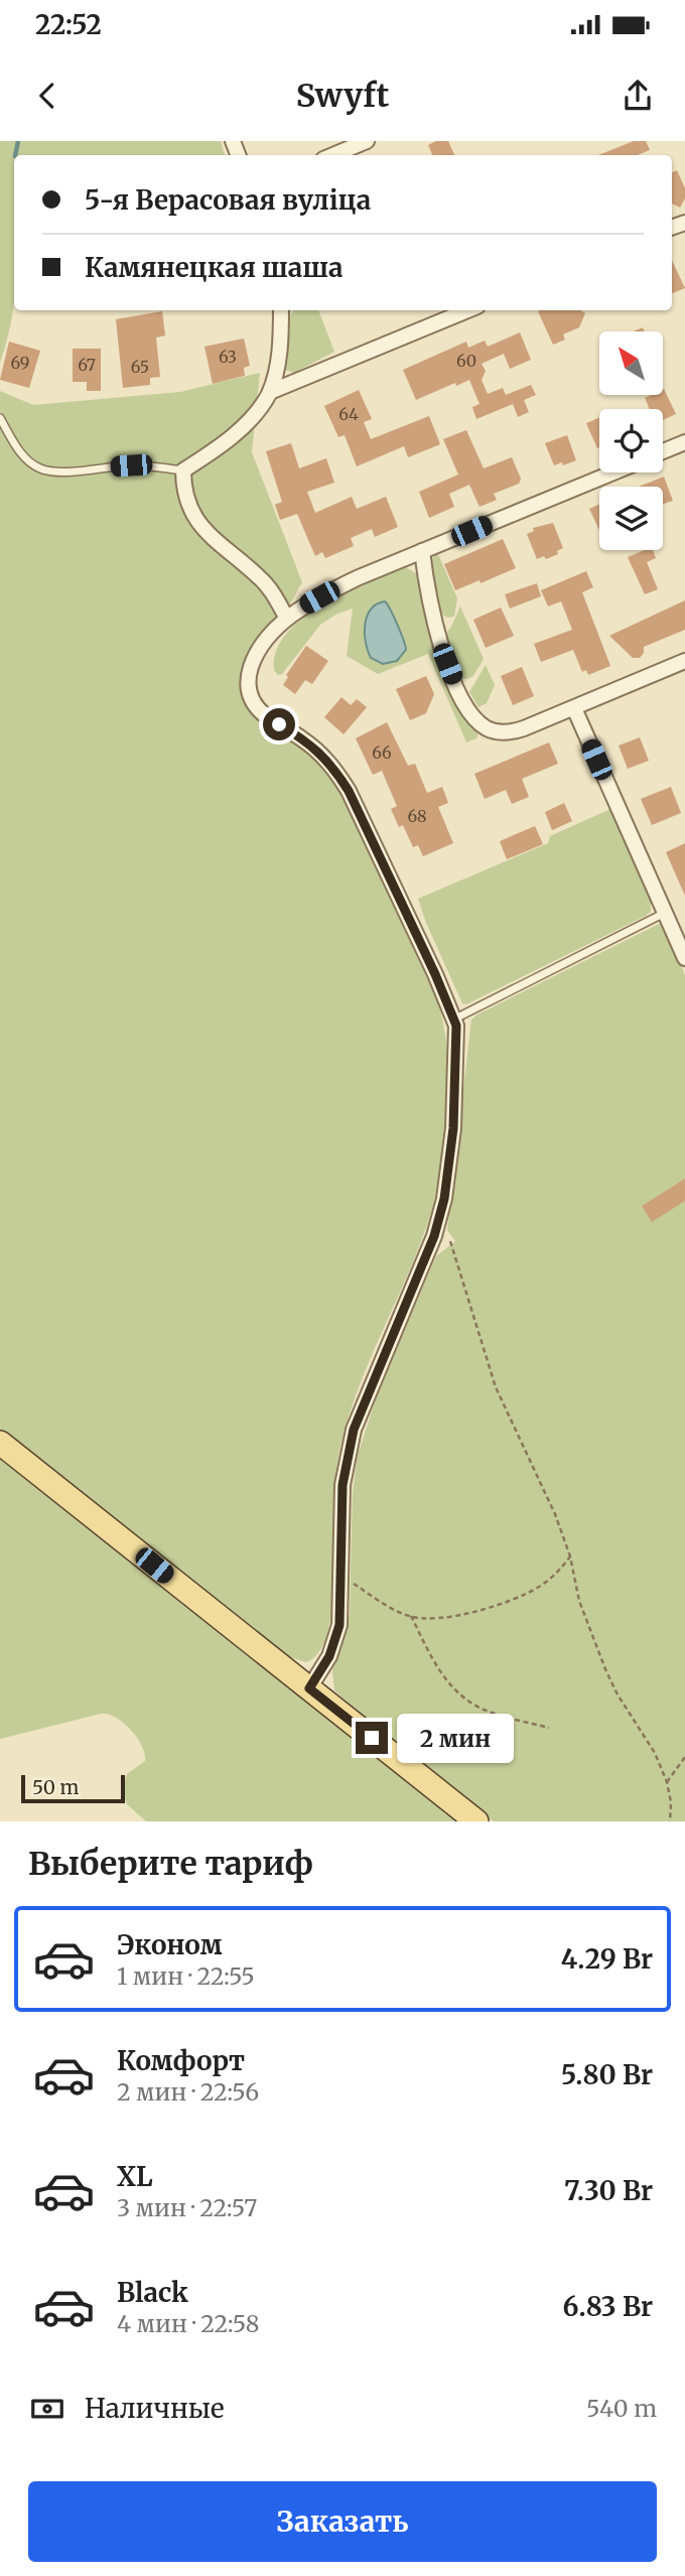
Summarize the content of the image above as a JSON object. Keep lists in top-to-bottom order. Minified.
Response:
{"house_numbers":["63","60","69","67","65","64","66","68"],"scale_bar":"50 m","north":"top left","page":{"status":"22:52","header":"Swyft","banner":["5-я Верасовая вуліца","Камянецкая шаша"],"bubble":"2 мин","scale":"50 m","heading":"Выберите тариф","list":[{"name":"Эконом","note":"1 мин · 22:55","value":"4.29 Br"},{"name":"Комфорт","note":"2 мин · 22:56","value":"5.80 Br"},{"name":"XL","note":"3 мин · 22:57","value":"7.30 Br"},{"name":"Black","note":"4 мин · 22:58","value":"6.83 Br"}],"pay":["Наличные","540 m"],"buttons":"Заказать"}}
